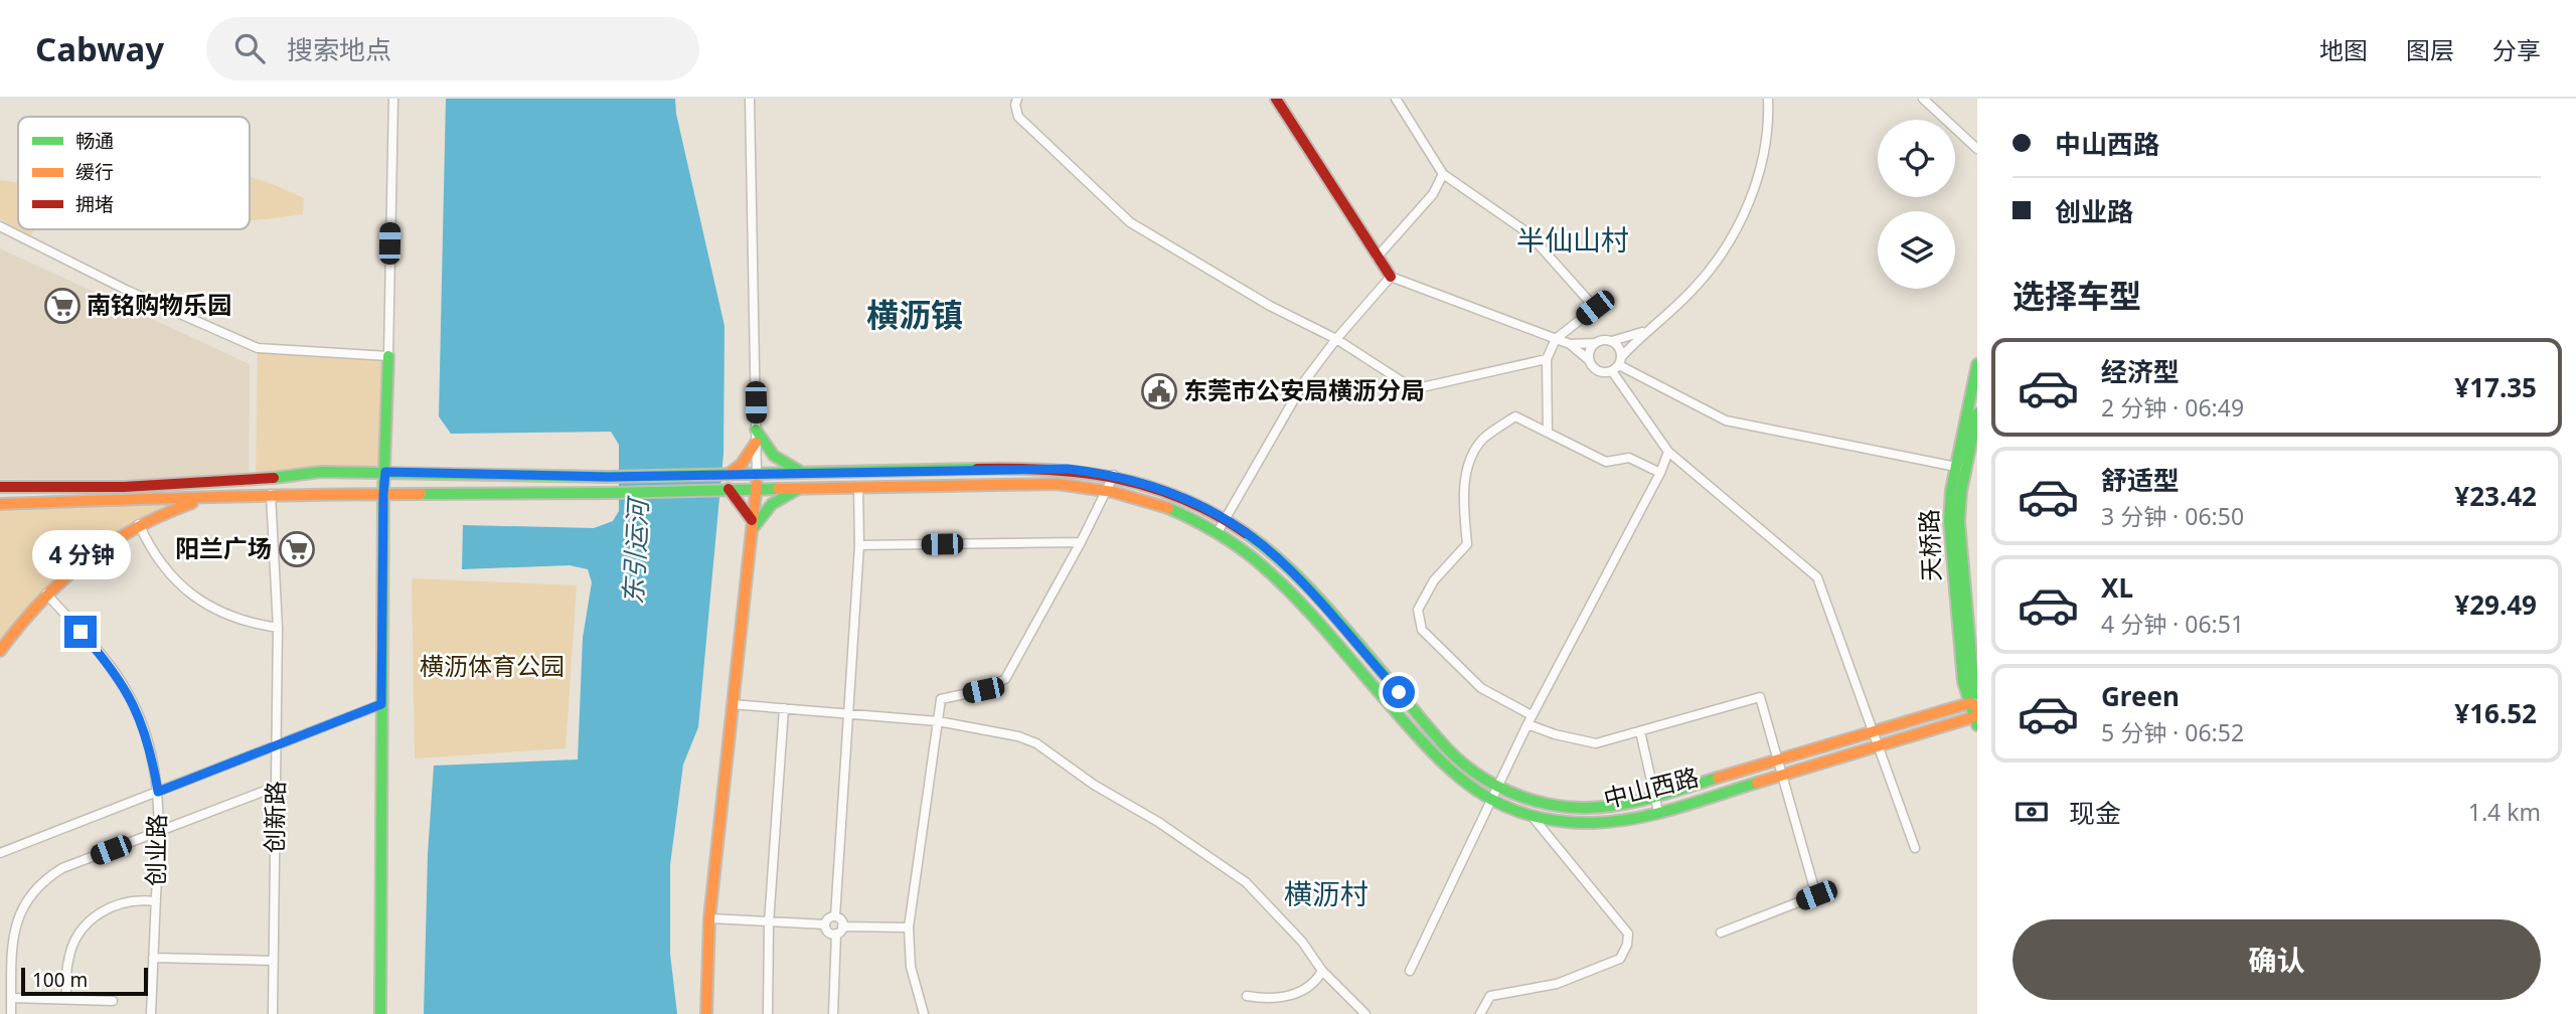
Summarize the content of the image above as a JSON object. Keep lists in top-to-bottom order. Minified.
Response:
{"streets":{"main road":["天桥路","中山西路"],"street":["创新路","创业路"]},"crossings":[["天桥路","中山西路"],["中山西路","创新路"]],"districts":["半仙山村","横沥镇","横沥村"],"water":["东引运河"],"parks":["横沥体育公园"],"places":{"supermarket":["南铭购物乐园","阳兰广场"],"public building":["东莞市公安局横沥分局"]},"legend":["畅通","缓行","拥堵"],"scale_bar":"100 m","page":{"header":"Cabway","search":"搜索地点","nav":["地图","图层","分享"],"banner":["中山西路","创业路"],"heading":"选择车型","list":[{"name":"经济型","note":"2 分钟 · 06:49","value":"¥17.35"},{"name":"舒适型","note":"3 分钟 · 06:50","value":"¥23.42"},{"name":"XL","note":"4 分钟 · 06:51","value":"¥29.49"},{"name":"Green","note":"5 分钟 · 06:52","value":"¥16.52"}],"bubble":"4 分钟","pay":["现金","1.4 km"],"buttons":"确认","scale":"100 m"}}
